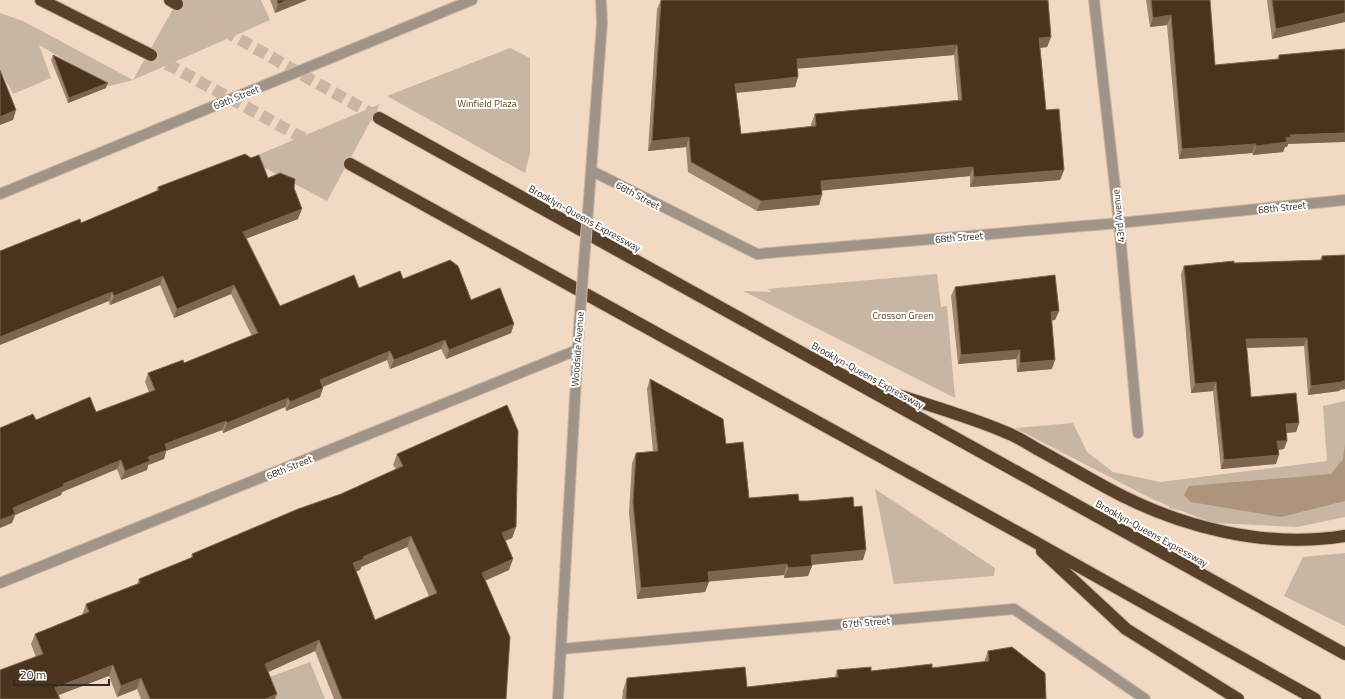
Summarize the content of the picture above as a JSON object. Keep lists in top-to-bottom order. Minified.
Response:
{"streets":{"highway":["Brooklyn-Queens Expressway"],"street":["69th Street","68th Street","43rd Avenue","Woodside Avenue","67th Street"]},"crossings":[["68th Street","43rd Avenue"],["68th Street","Woodside Avenue"],["Woodside Avenue","67th Street"]],"parks":["Winfield Plaza","Crosson Green"],"scale_bar":"20 m"}
